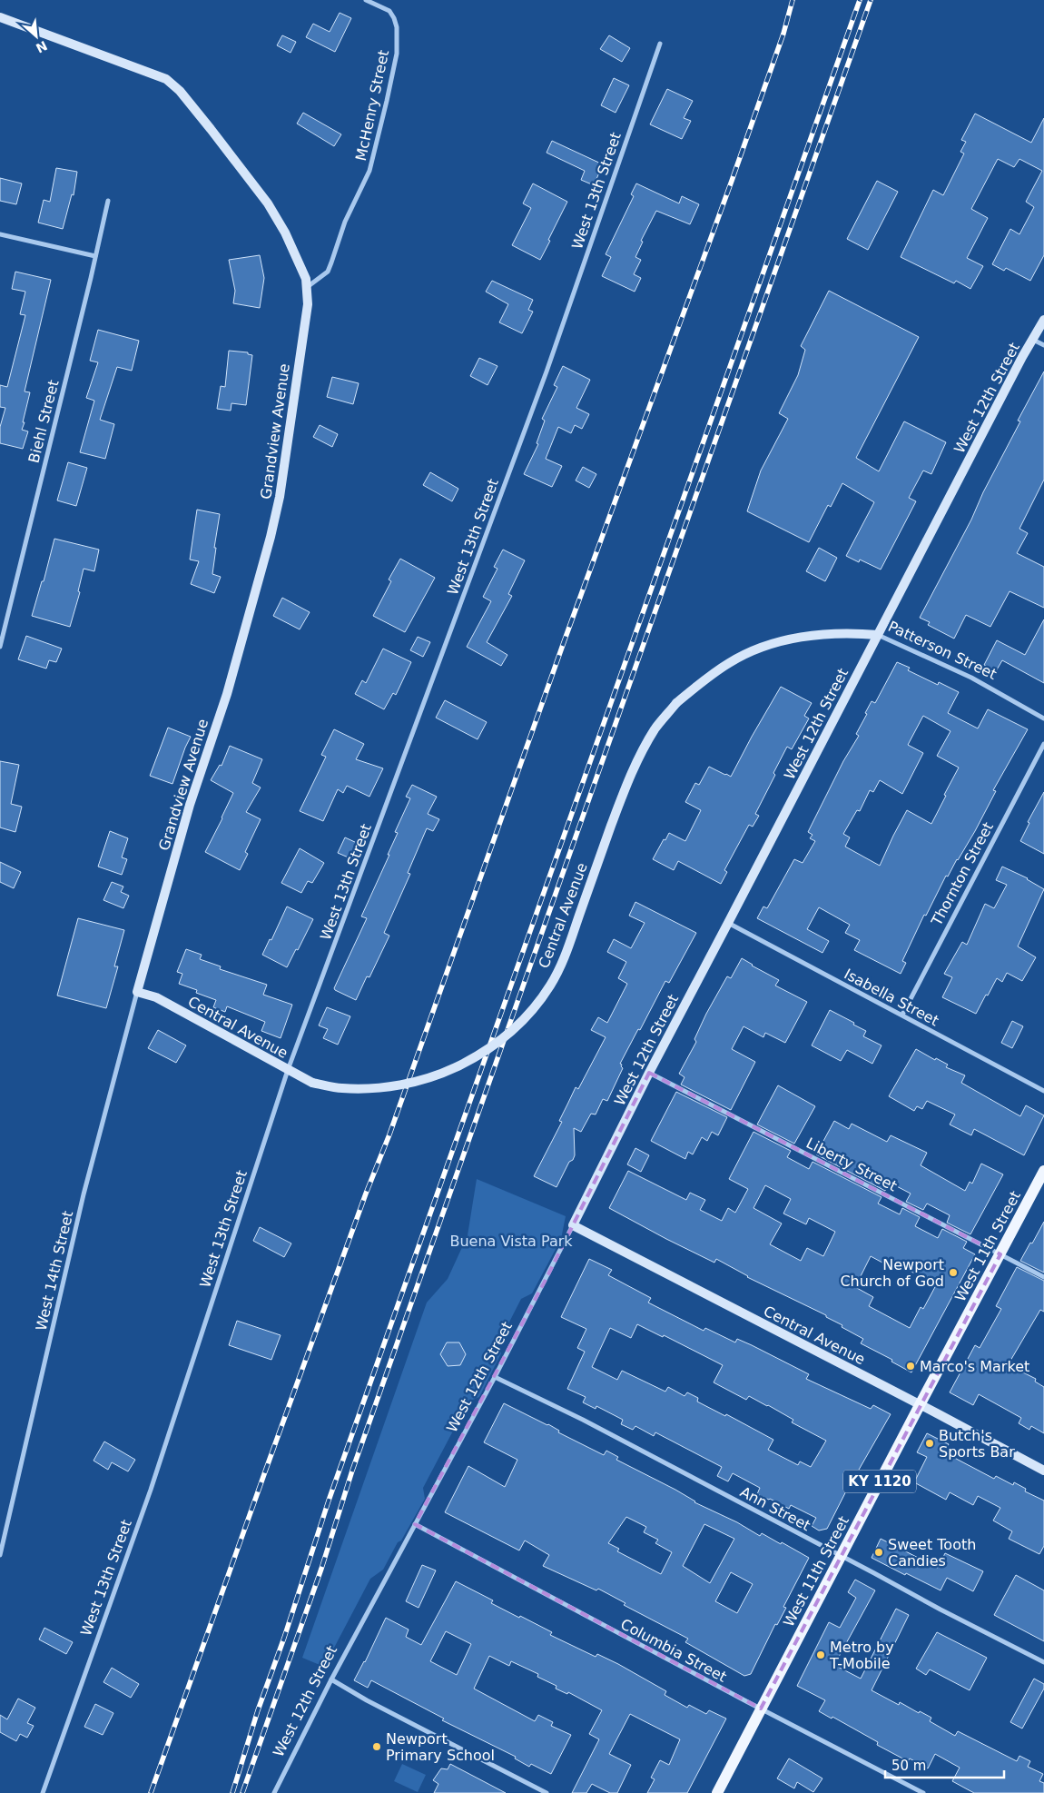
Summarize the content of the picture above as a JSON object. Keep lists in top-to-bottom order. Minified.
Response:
{"streets":{"main road":["West 11th Street","KY 1120"],"street":["McHenry Street","West 13th Street","West 12th Street","Biehl Street","Grandview Avenue","Patterson Street","Thornton Street","Central Avenue","Isabella Street","Liberty Street","West 14th Street","Ann Street","Columbia Street"]},"crossings":[["McHenry Street","Grandview Avenue"],["West 13th Street","Central Avenue"],["West 12th Street","Patterson Street"],["West 12th Street","Central Avenue"],["West 12th Street","Isabella Street"],["West 12th Street","Liberty Street"],["West 12th Street","Ann Street"],["West 12th Street","Columbia Street"],["Grandview Avenue","Central Avenue"],["Grandview Avenue","West 14th Street"],["Patterson Street","Central Avenue"],["Thornton Street","Isabella Street"],["Central Avenue","West 11th Street"],["Central Avenue","West 14th Street"],["Liberty Street","West 11th Street"],["West 11th Street","Ann Street"],["West 11th Street","Columbia Street"]],"parks":["Buena Vista Park"],"places":["Newport Church of God","Marco's Market","Butch's Sports Bar","Sweet Tooth Candies","Metro by T-Mobile","Newport Primary School"],"scale_bar":"50 m","north":"bottom right"}
